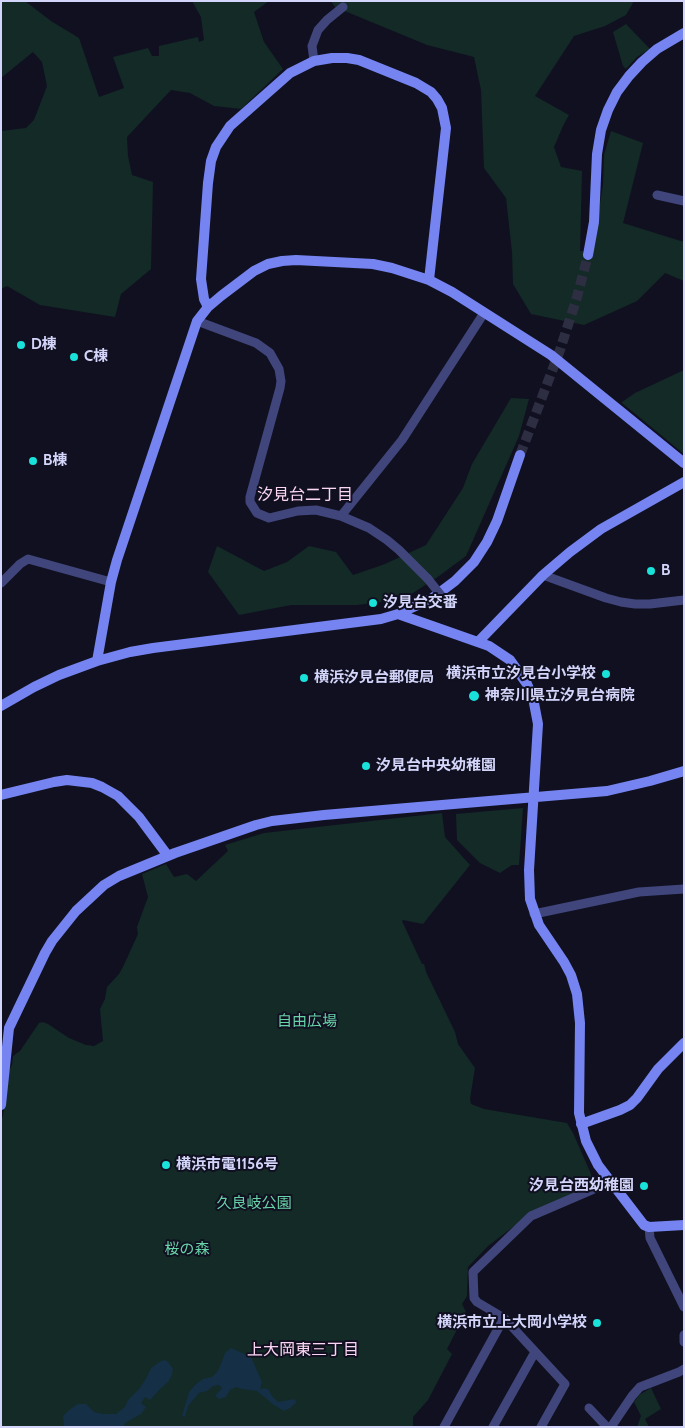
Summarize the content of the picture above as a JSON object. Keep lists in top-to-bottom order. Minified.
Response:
{"districts":["汐見台二丁目","上大岡東三丁目"],"parks":["自由広場","久良岐公園","桜の森"],"places":["D棟","C棟","B棟","B","汐見台交番","横浜市立汐見台小学校","横浜汐見台郵便局","神奈川県立汐見台病院","汐見台中央幼稚園","横浜市電1156号","汐見台西幼稚園","横浜市立上大岡小学校"]}
